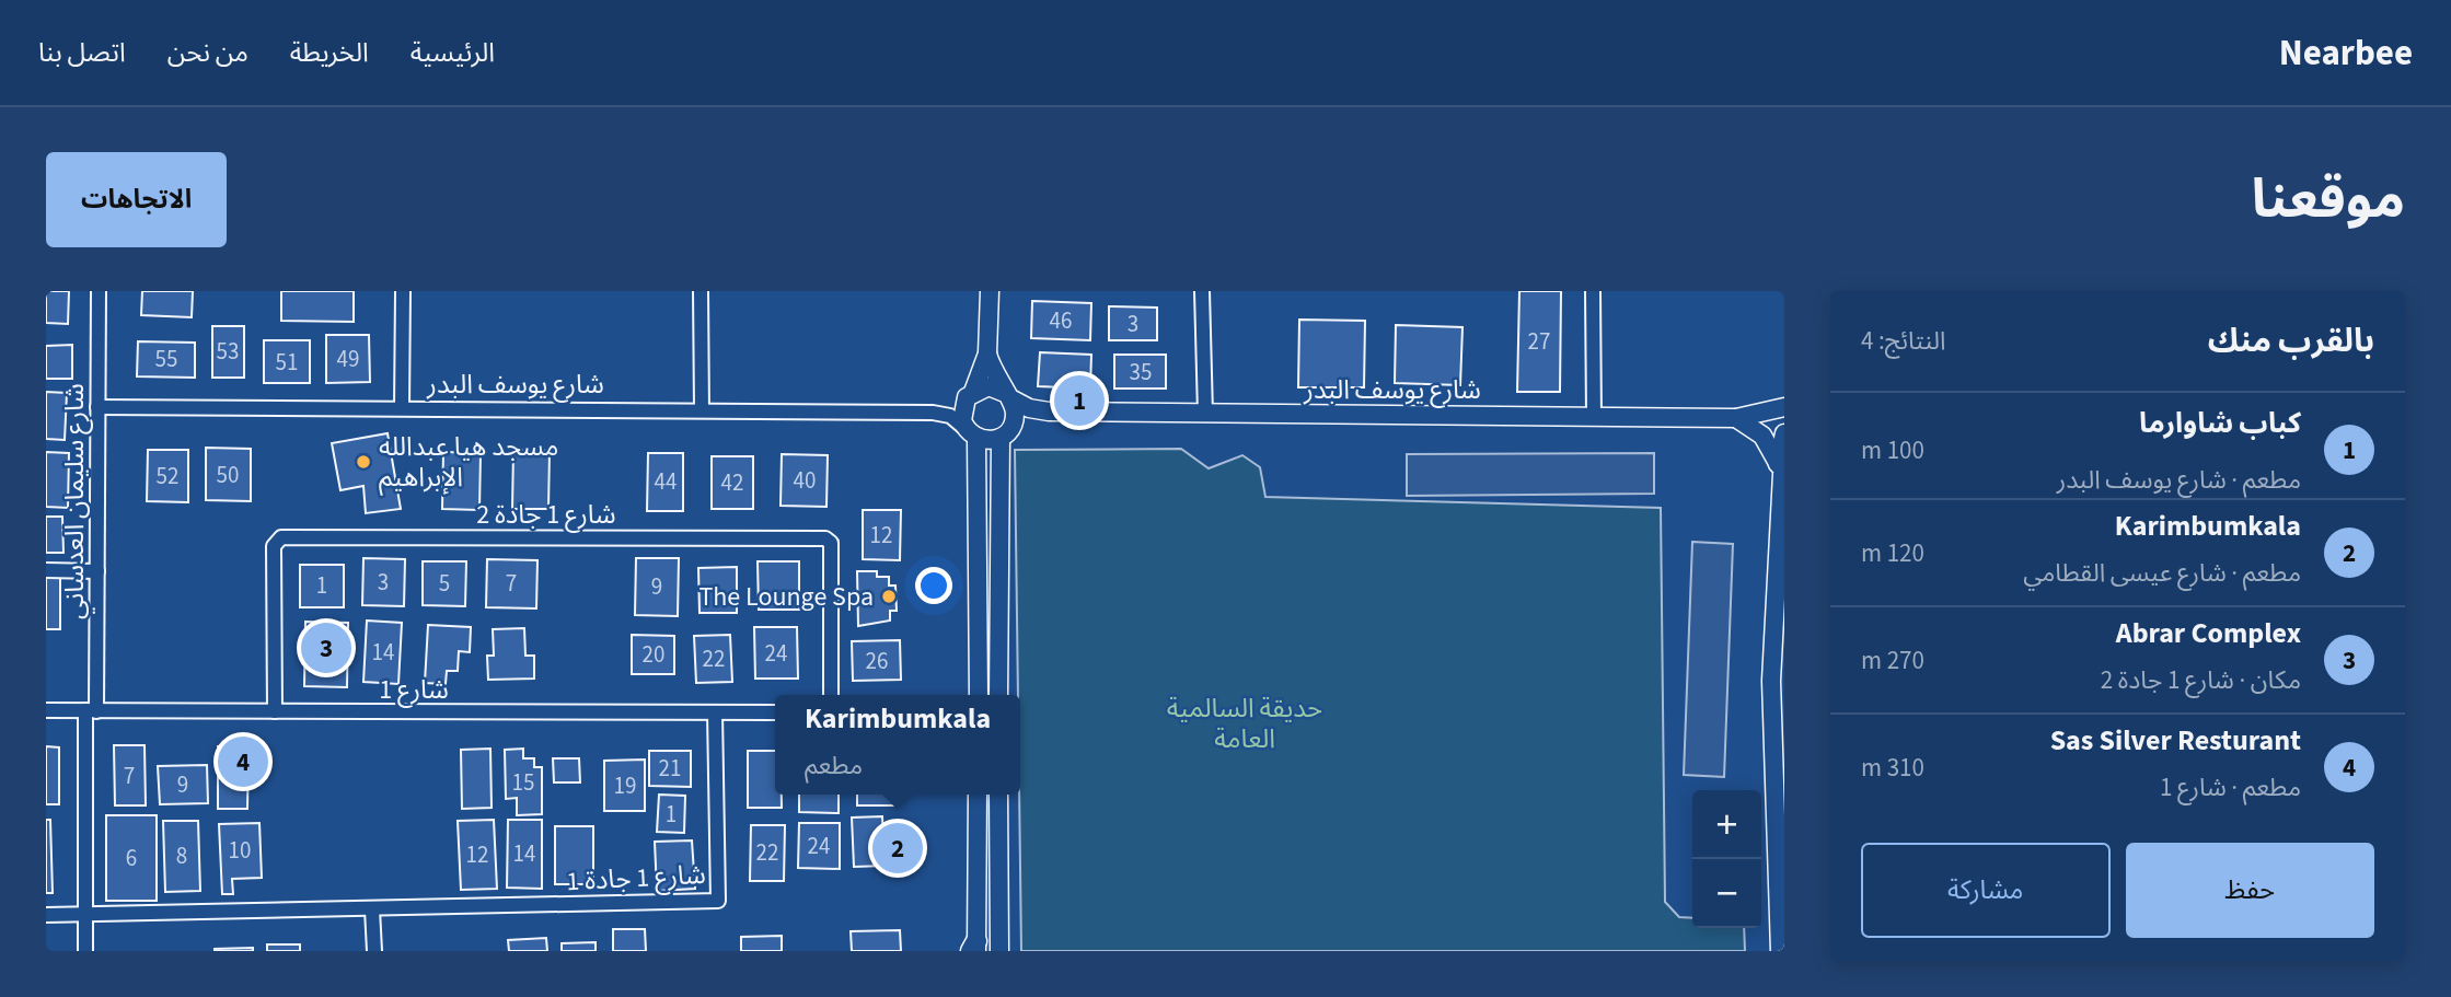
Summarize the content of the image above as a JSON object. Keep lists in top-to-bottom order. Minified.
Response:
{"streets":{"street":["شارع يوسف البدر","شارع سليمان العدساني","شارع 1 جادة 2","شارع 1","شارع 1 جادة 1"]},"crossings":[["شارع يوسف البدر","شارع سليمان العدساني"],["شارع سليمان العدساني","شارع 1"],["شارع 1 جادة 2","شارع 1"],["شارع 1","شارع 1 جادة 1"]],"parks":["حديقة السالمية العامة"],"places":["مسجد هيا عبدالله الإبراهيم","The Lounge Spa"],"house_numbers":["46","3","27","53","55","49","51","35","50","52","40","44","42","12","3","5","7","1","9","14","24","20","22","26","21","7","15","9","19","1","24","10","22","14","12","8","6"],"page":{"header":"Nearbee","nav":["الرئيسية","الخريطة","من نحن","اتصل بنا"],"title":"موقعنا","buttons":["الاتجاهات",["حفظ","مشاركة"]],"heading":["بالقرب منك","النتائج: 4"],"pins":["1","3","4","2"],"list":[{"mark":"1","name":"كباب شاوارما","note":"مطعم · شارع يوسف البدر","value":"100 m"},{"mark":"2","name":"Karimbumkala","note":"مطعم · شارع عيسى القطامي","value":"120 m"},{"mark":"3","name":"Abrar Complex","note":"مكان · شارع 1 جادة 2","value":"270 m"},{"mark":"4","name":"Sas Silver Resturant","note":"مطعم · شارع 1","value":"310 m"}],"popup":["Karimbumkala","مطعم"],"map_buttons":["+","−"]}}
